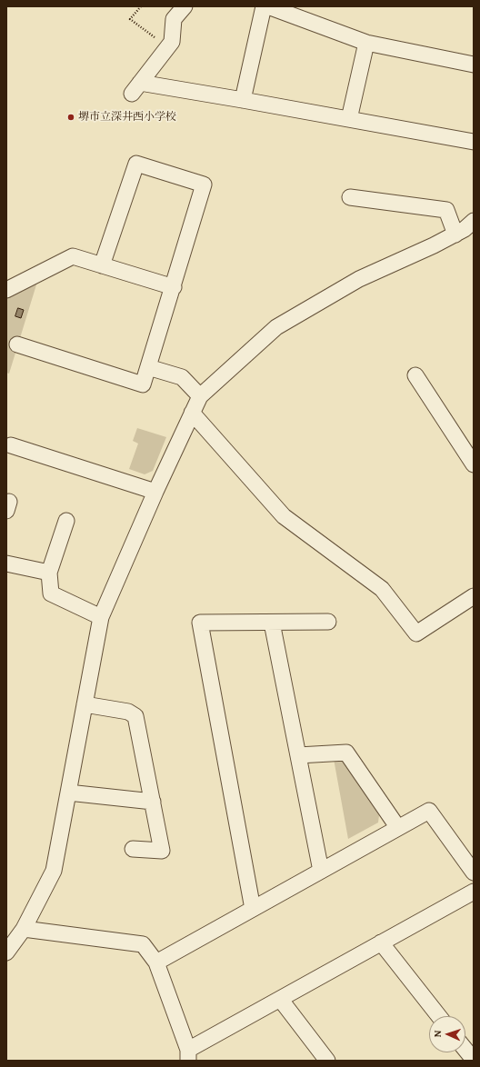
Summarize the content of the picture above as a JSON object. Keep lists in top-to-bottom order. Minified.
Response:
{"places":["堺市立深井西小学校"],"north":"left"}
